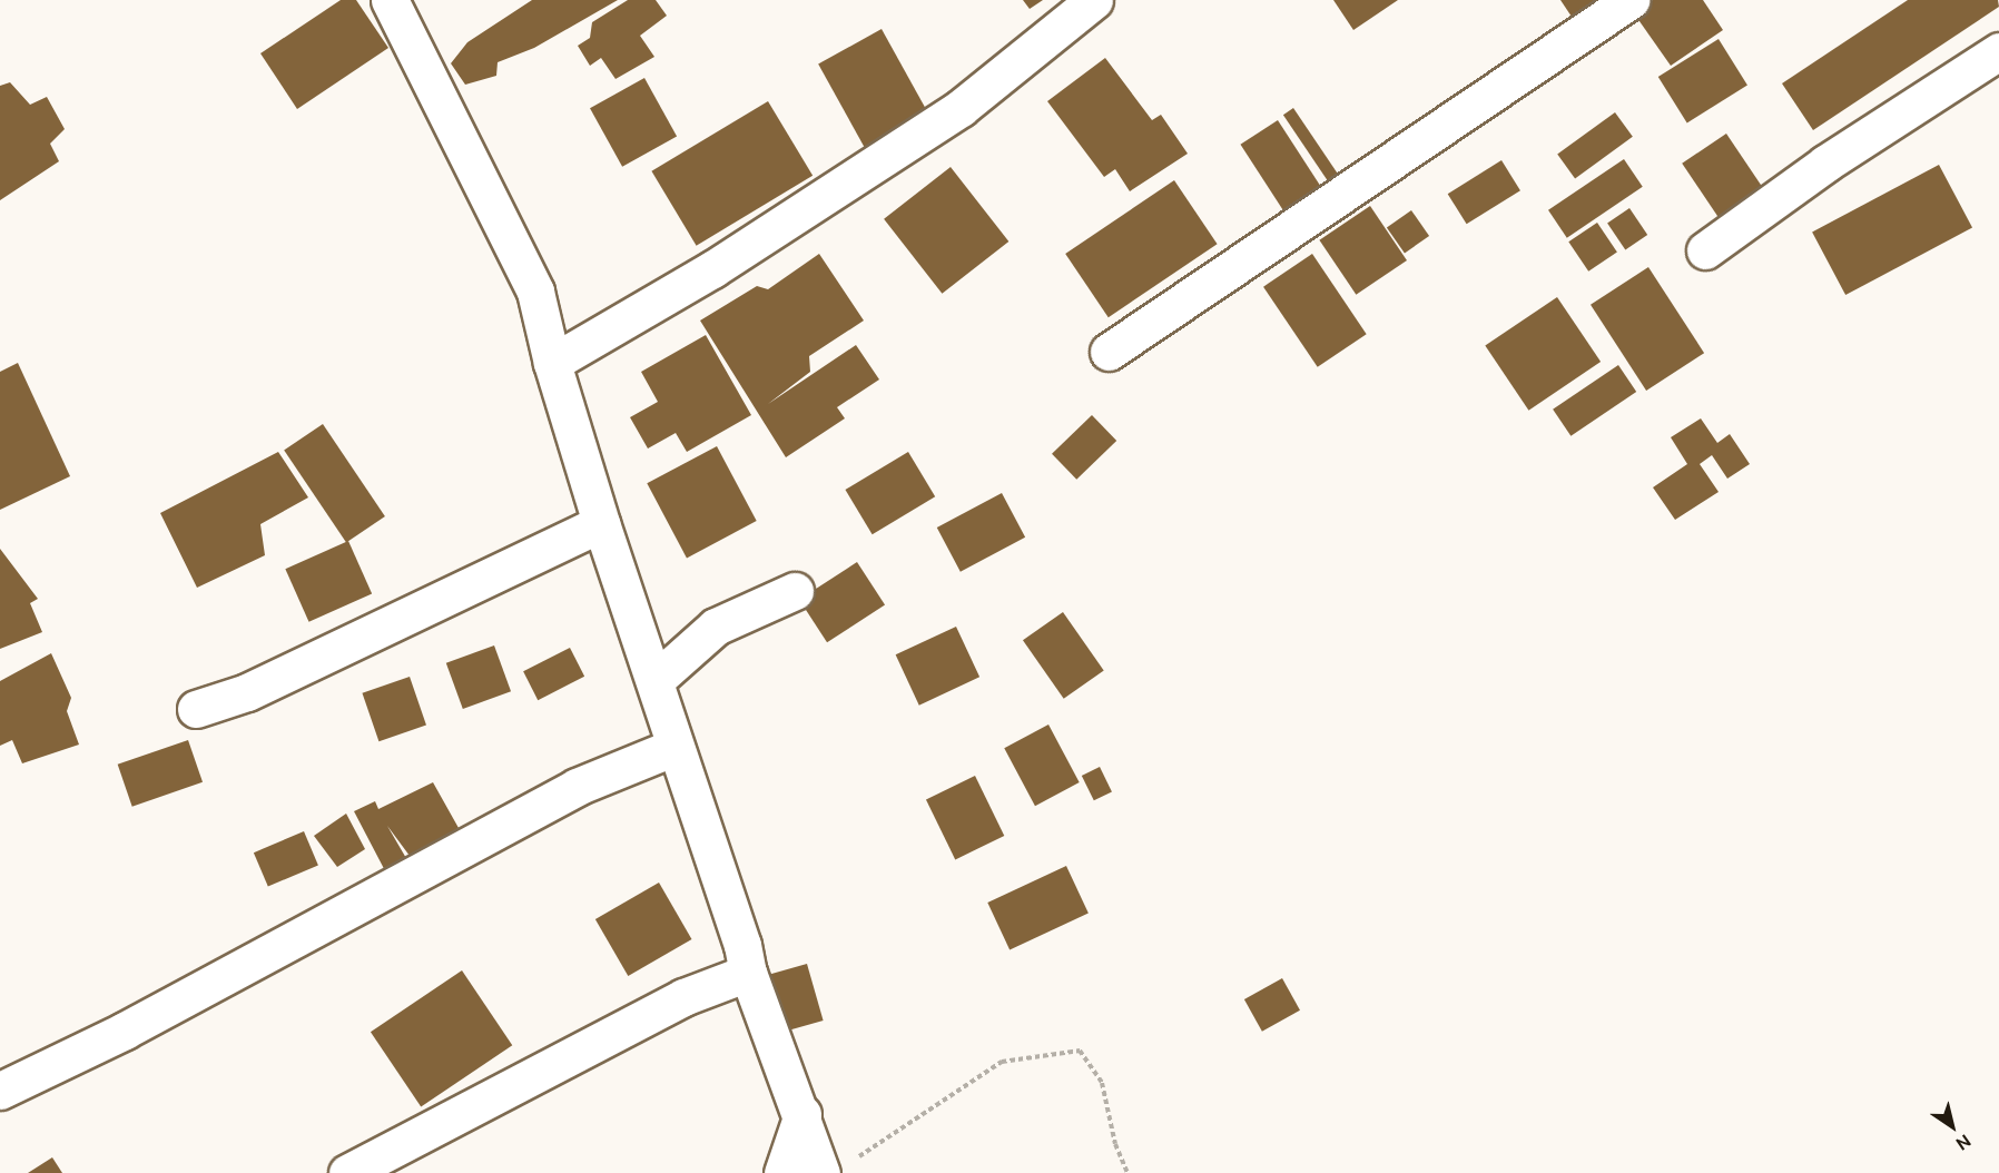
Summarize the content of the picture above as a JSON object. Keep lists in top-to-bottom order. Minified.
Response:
{"north":"bottom right"}
